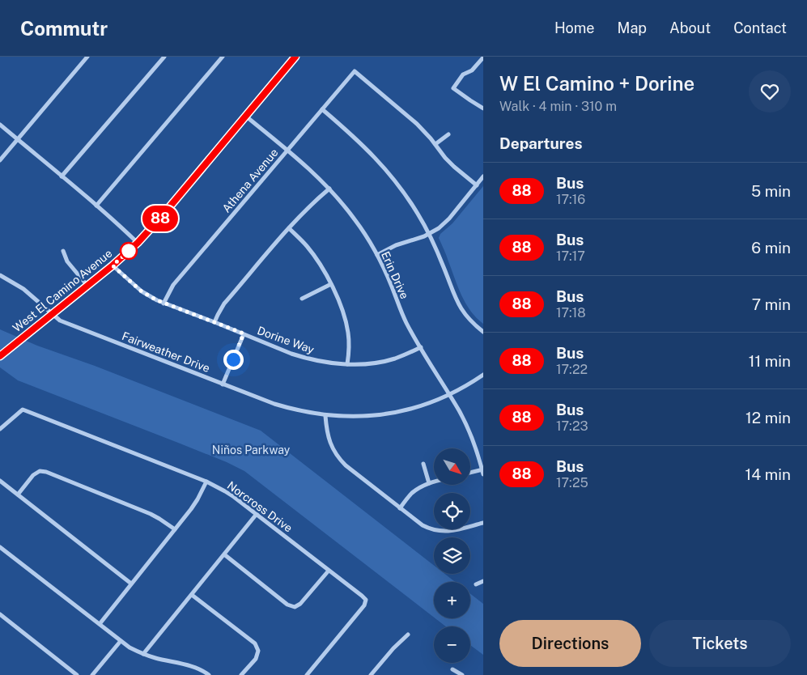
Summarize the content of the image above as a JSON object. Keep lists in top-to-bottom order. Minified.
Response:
{"streets":{"main road":["West El Camino Avenue"],"street":["Athena Avenue","Erin Drive","Dorine Way","Fairweather Drive","Norcross Drive"]},"crossings":[["Athena Avenue","Erin Drive"],["Athena Avenue","Dorine Way"],["Erin Drive","West El Camino Avenue"],["Erin Drive","Dorine Way"],["Erin Drive","Fairweather Drive"],["West El Camino Avenue","Dorine Way"],["West El Camino Avenue","Fairweather Drive"]],"parks":["Niños Parkway"],"lines":["bus line 88"],"north":"bottom right","page":{"header":"Commutr","nav":["Home","Map","About","Contact"],"on_map":"88","heading":[["W El Camino + Dorine","Walk · 4 min · 310 m"],"Departures"],"list":[{"mark":"88","name":"Bus","note":"17:16","value":"5 min"},{"mark":"88","name":"Bus","note":"17:17","value":"6 min"},{"mark":"88","name":"Bus","note":"17:18","value":"7 min"},{"mark":"88","name":"Bus","note":"17:22","value":"11 min"},{"mark":"88","name":"Bus","note":"17:23","value":"12 min"},{"mark":"88","name":"Bus","note":"17:25","value":"14 min"}],"map_buttons":["+","−"],"buttons":["Directions","Tickets"]}}
